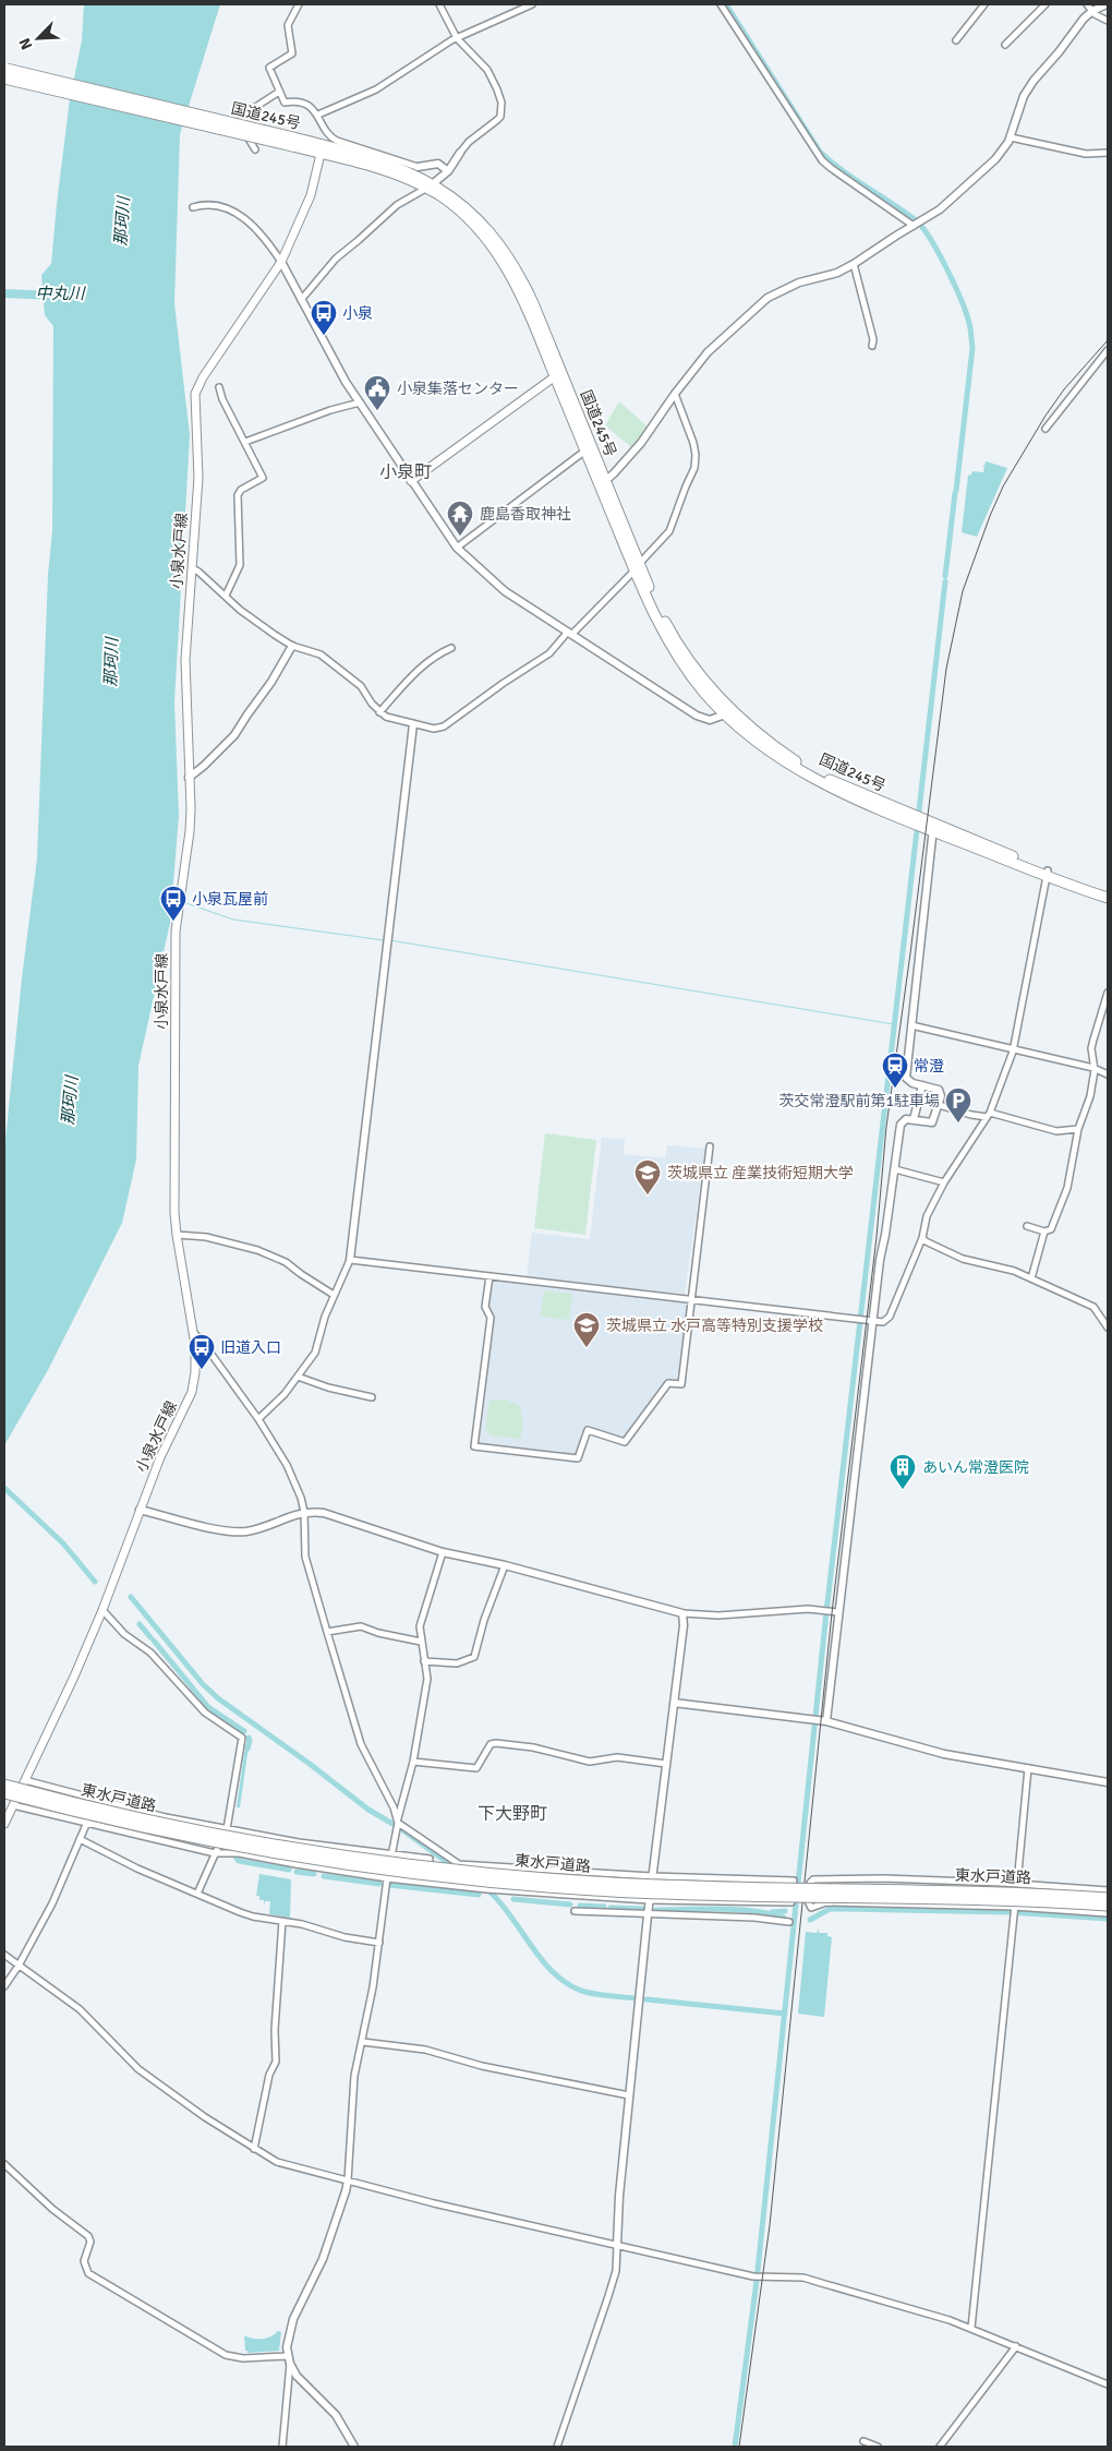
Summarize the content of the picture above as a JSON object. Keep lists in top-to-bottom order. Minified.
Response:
{"streets":{"highway":["国道245号","東水戸道路"],"main road":["小泉水戸線"]},"crossings":[["国道245号","小泉水戸線"]],"districts":["小泉町","下大野町"],"water":["那珂川","中丸川"],"places":{"bus stop":["小泉","小泉瓦屋前","旧道入口"],"public building":["小泉集落センター"],"temple":["鹿島香取神社"],"station":["常澄"],"parking":["茨交常澄駅前第1駐車場"],"school or university":["茨城県立 産業技術短期大学","茨城県立 水戸高等特別支援学校"],"building":["あいん常澄医院"]},"north":"bottom left"}
